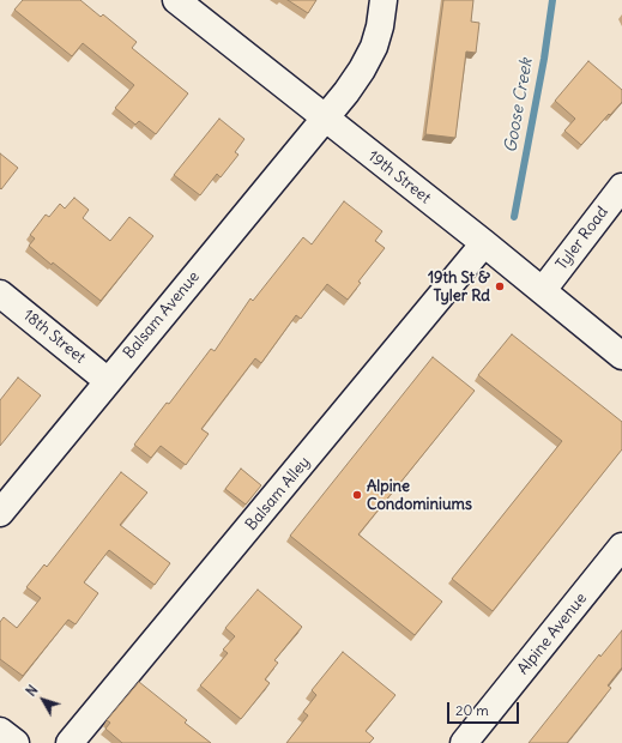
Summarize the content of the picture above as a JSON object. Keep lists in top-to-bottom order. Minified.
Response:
{"streets":{"street":["19th Street","Tyler Road","Balsam Avenue","18th Street","Balsam Alley","Alpine Avenue"]},"crossings":[["19th Street","Tyler Road"],["19th Street","Balsam Avenue"],["19th Street","Balsam Alley"],["Balsam Avenue","18th Street"]],"water":["Goose Creek"],"places":["19th St & Tyler Rd","Alpine Condominiums"],"scale_bar":"20 m","north":"top left"}
